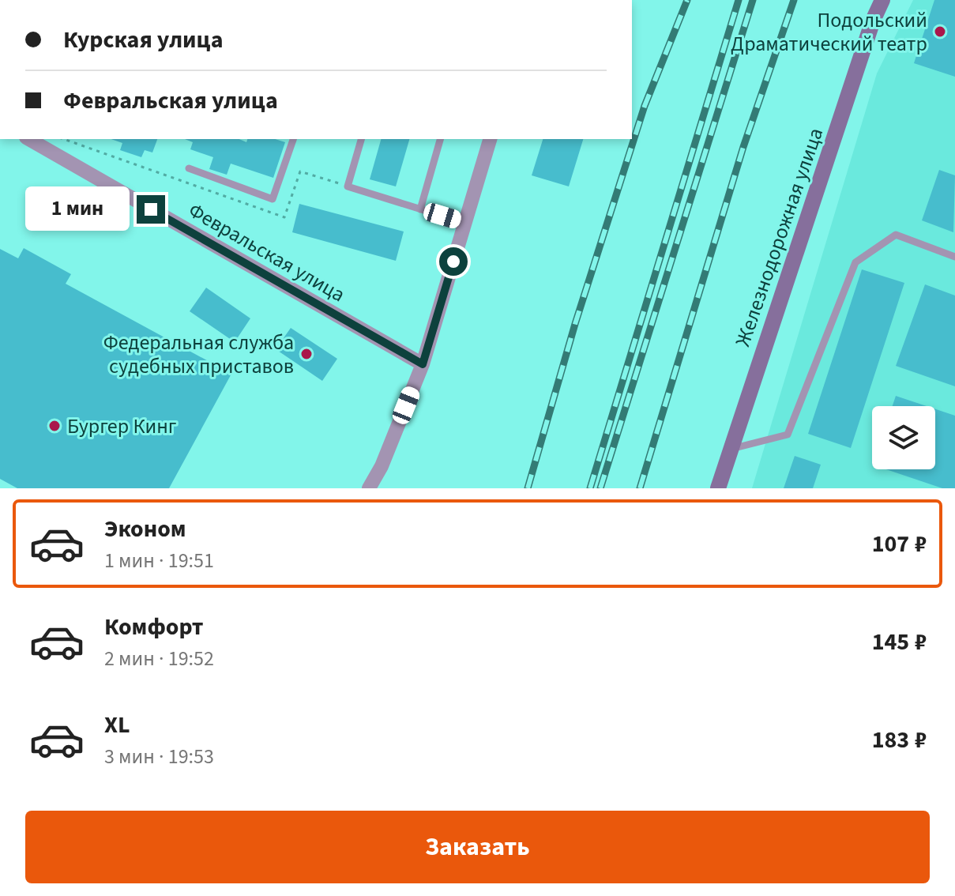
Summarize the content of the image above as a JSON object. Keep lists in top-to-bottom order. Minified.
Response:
{"streets":{"main road":["Железнодорожная улица"],"street":["Февральская улица"]},"places":["Подольский Драматический театр","Федеральная служба судебных приставов","Бургер Кинг"],"page":{"banner":["Курская улица","Февральская улица"],"bubble":"1 мин","list":[{"name":"Эконом","note":"1 мин · 19:51","value":"107 ₽"},{"name":"Комфорт","note":"2 мин · 19:52","value":"145 ₽"},{"name":"XL","note":"3 мин · 19:53","value":"183 ₽"}],"buttons":"Заказать"}}
